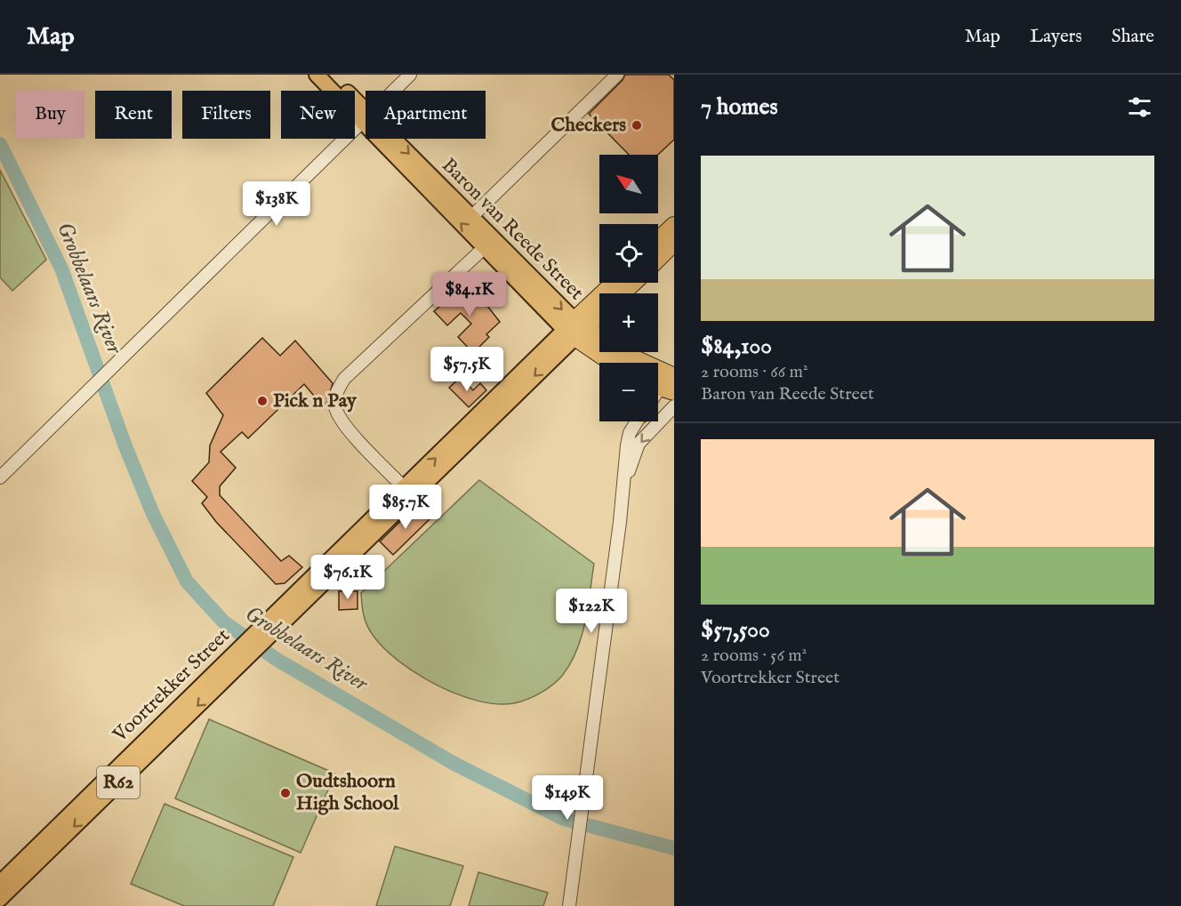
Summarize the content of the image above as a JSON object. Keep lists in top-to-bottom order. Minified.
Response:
{"streets":{"highway":["Voortrekker Street"],"main road":["Baron van Reede Street","R62"]},"crossings":[["Baron van Reede Street","Voortrekker Street"]],"water":["Grobbelaars River"],"places":["Checkers","Pick n Pay","Oudtshoorn High School"],"north":"top left","page":{"header":"Map","nav":["Map","Layers","Share"],"heading":"7 homes","chip":["Buy","Rent","Filters","New","Apartment"],"list":[{"name":"$84,100","note":"2 rooms · 66 m² · Baron van Reede Street"},{"name":"$57,500","note":"2 rooms · 56 m² · Voortrekker Street"}],"map_buttons":["+","−"],"price":["$138K","$84.1K","$57.5K","$85.7K","$76.1K","$122K","$149K"]}}
